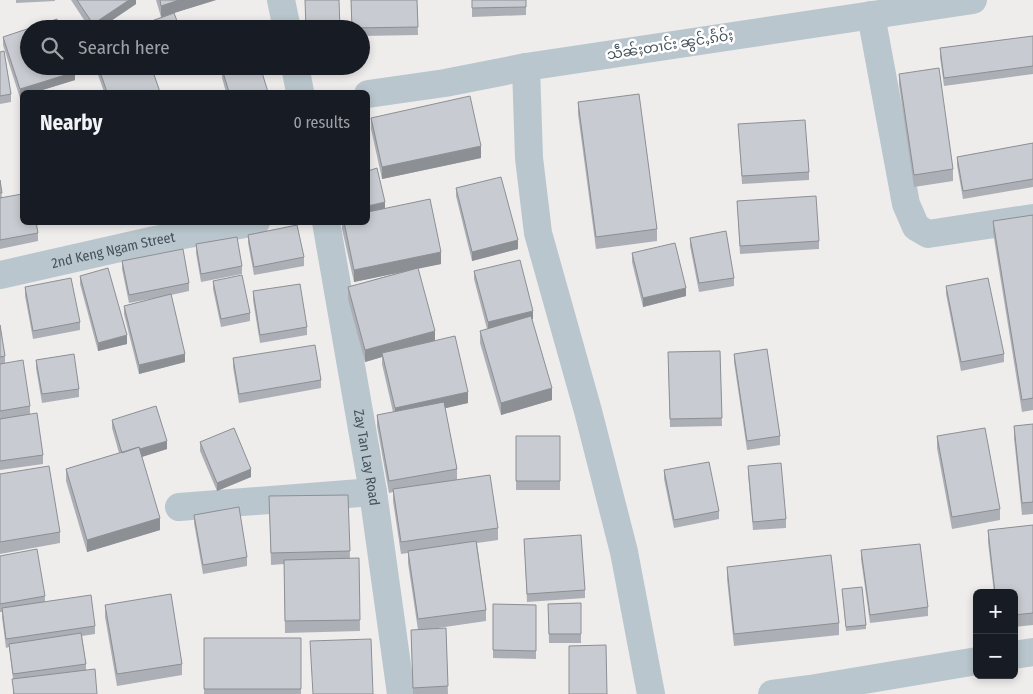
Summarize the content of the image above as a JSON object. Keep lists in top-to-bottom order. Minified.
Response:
{"streets":{"street":["သဵၼ်ႈတၢင်း ၼွင်ႇၵႅဝ်ႈ","2nd Keng Ngam Street","Zay Tan Lay Road"]},"page":{"search":"Search here","heading":["Nearby","0 results"],"map_buttons":["+","−"]}}
